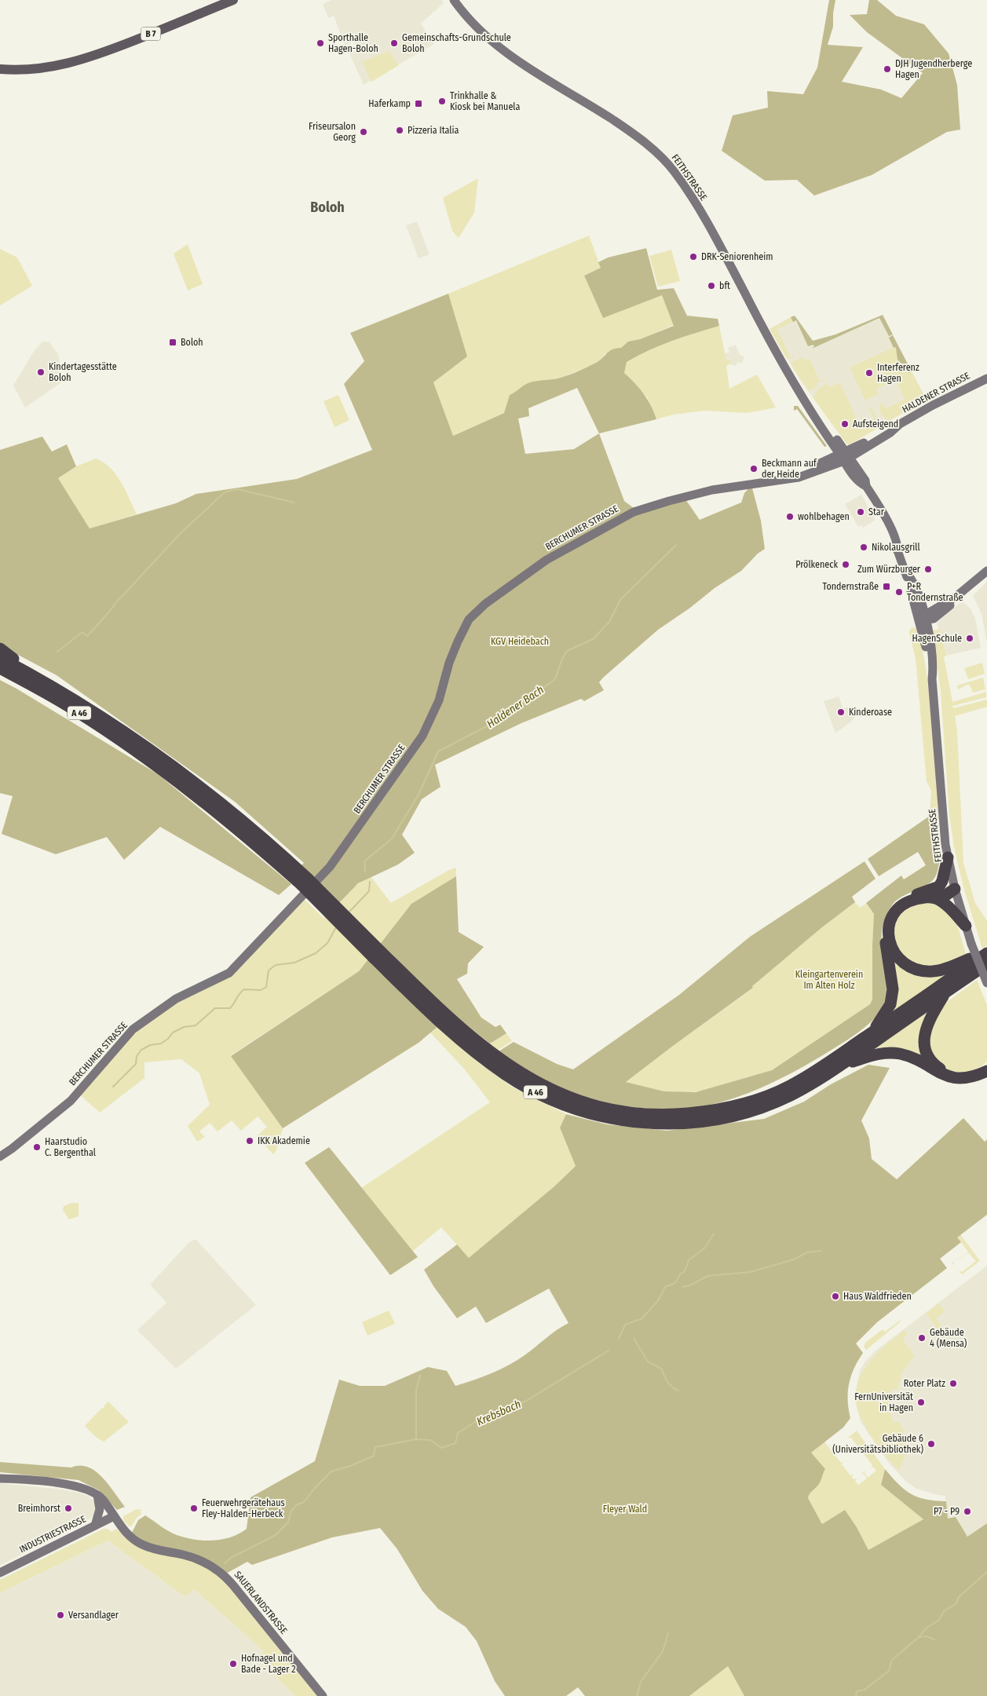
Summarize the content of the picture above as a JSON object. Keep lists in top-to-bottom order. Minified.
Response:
{"streets":{"highway":["A 46"],"main road":["B 7","FEITHSTRASSE","HALDENER STRASSE","BERCHUMER STRASSE","INDUSTRIESTRASSE","SAUERLANDSTRASSE"]},"crossings":[["FEITHSTRASSE","HALDENER STRASSE"],["FEITHSTRASSE","BERCHUMER STRASSE"],["HALDENER STRASSE","BERCHUMER STRASSE"],["INDUSTRIESTRASSE","SAUERLANDSTRASSE"]],"districts":["Boloh"],"water":["Haldener Bach","Krebsbach"],"parks":["KGV Heidebach","Kleingartenverein Im Alten Holz","Fleyer Wald"],"places":{"other":["Sporthalle Hagen-Boloh","Gemeinschafts-Grundschule Boloh","DJH Jugendherberge Hagen","Trinkhalle & Kiosk bei Manuela","Pizzeria Italia","Friseursalon Georg","DRK-Seniorenheim","bft","Kindertagesstätte Boloh","Interferenz Hagen","Aufsteigend","Beckmann auf der Heide","Star","wohlbehagen","Nikolausgrill","Prölkeneck","Zum Würzburger","P+R Tondernstraße","HagenSchule","Kinderoase","IKK Akademie","Haarstudio C. Bergenthal","Haus Waldfrieden","Gebäude 4 (Mensa)","Roter Platz","FernUniversität in Hagen","Gebäude 6 (Universitätsbibliothek)","Breimhorst","Feuerwehrgerätehaus Fley-Halden-Herbeck","P7 - P9","Versandlager","Hofnagel und Bade - Lager 2"],"transit":["Haferkamp","Boloh","Tondernstraße"]}}
